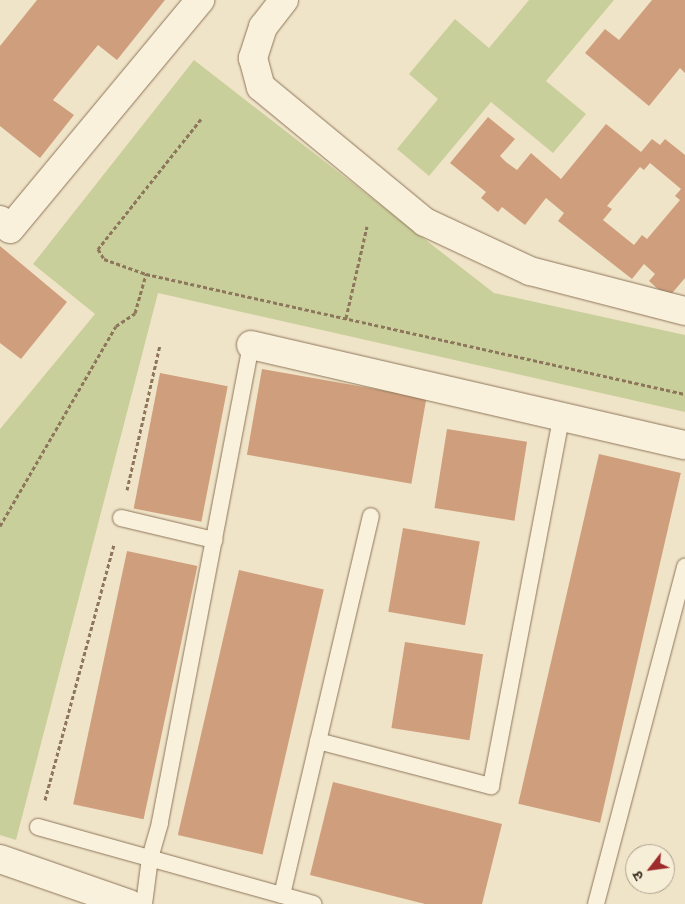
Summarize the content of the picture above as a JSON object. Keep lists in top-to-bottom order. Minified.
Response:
{"north":"bottom left"}
